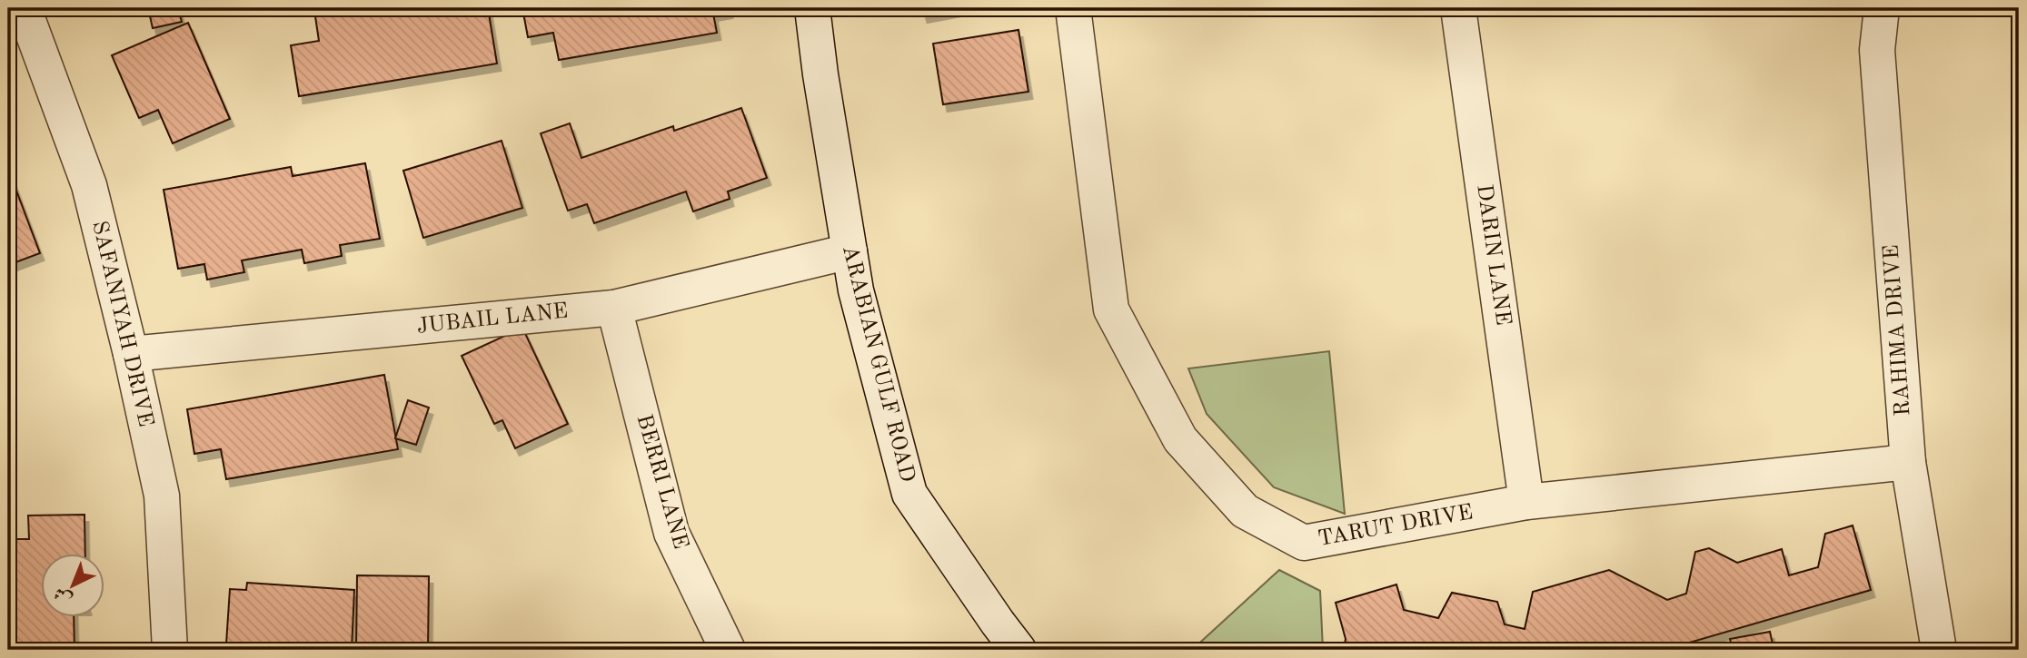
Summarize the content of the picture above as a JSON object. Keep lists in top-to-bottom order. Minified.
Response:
{"streets":{"street":["DARIN LANE","JUBAIL LANE","SAFANIYAH DRIVE","RAHIMA DRIVE","ARABIAN GULF ROAD","BERRI LANE","TARUT DRIVE"]},"crossings":[["DARIN LANE","TARUT DRIVE"],["JUBAIL LANE","SAFANIYAH DRIVE"],["JUBAIL LANE","ARABIAN GULF ROAD"],["JUBAIL LANE","BERRI LANE"],["RAHIMA DRIVE","TARUT DRIVE"]],"north":"bottom left"}
